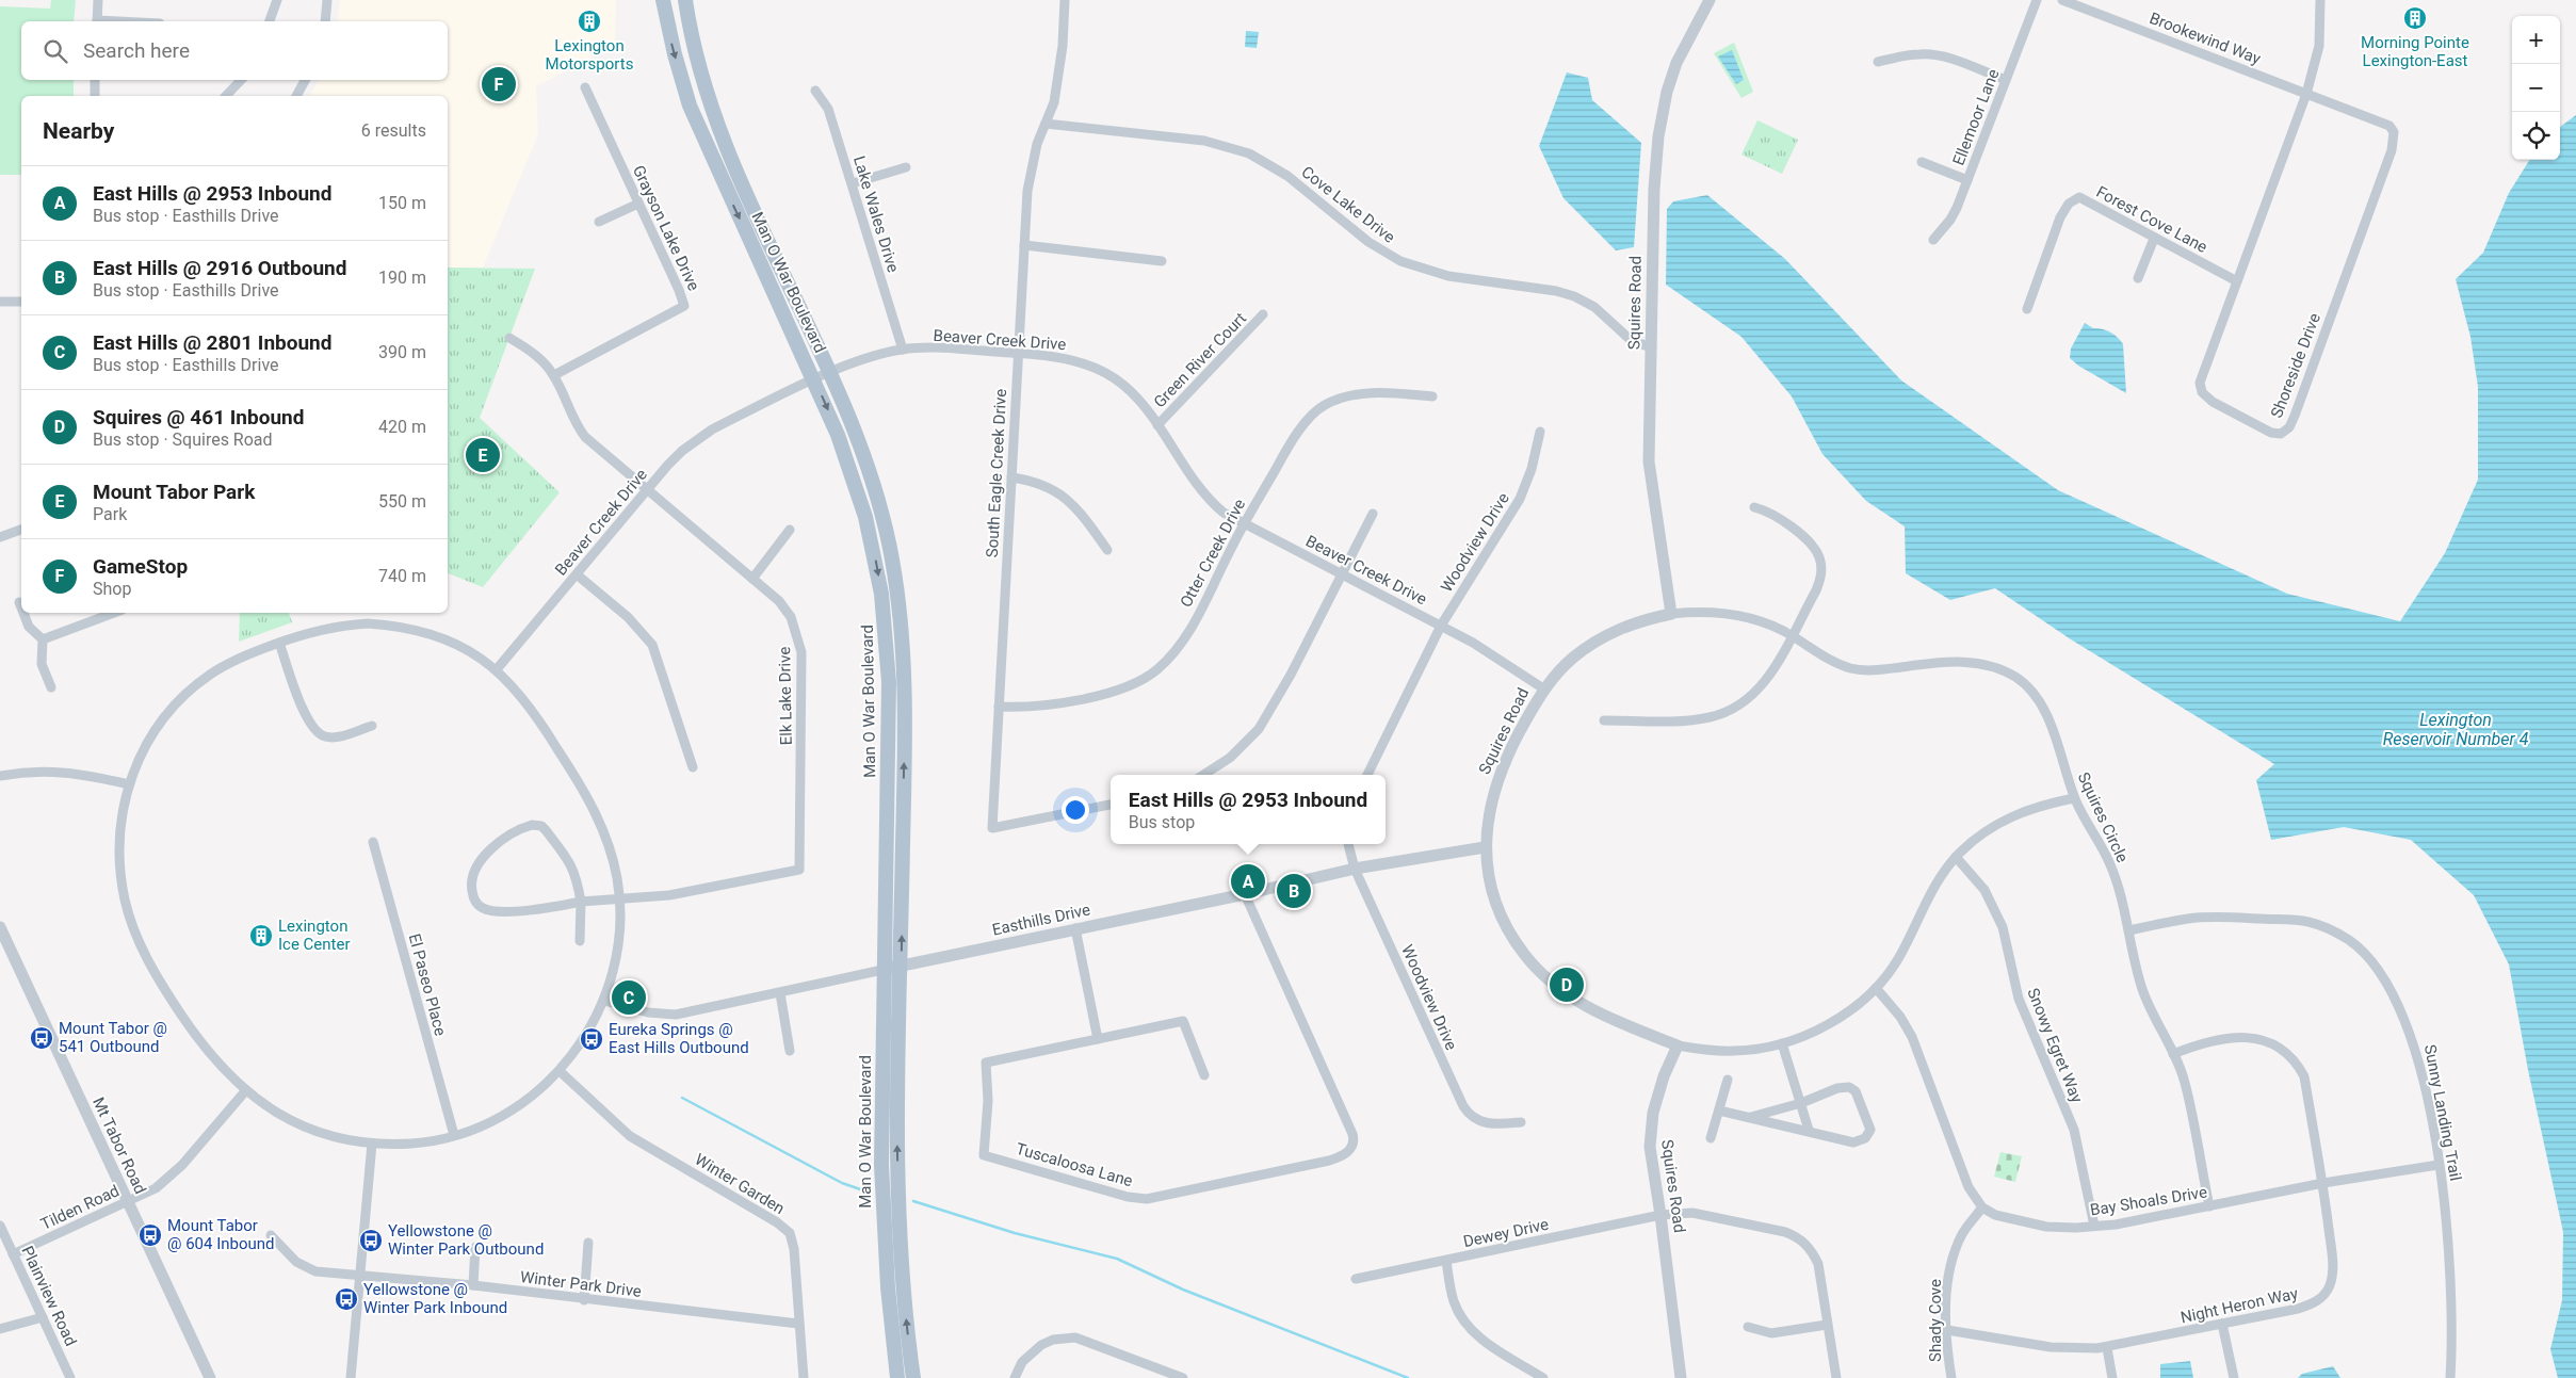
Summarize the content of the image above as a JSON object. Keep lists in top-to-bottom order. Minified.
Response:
{"streets":{"main road":["Man O War Boulevard"],"street":["Brookewind Way","Ellemoor Lane","Cove Lake Drive","Lake Wales Drive","Forest Cove Lane","Grayson Lake Drive","Squires Road","Beaver Creek Drive","Green River Court","Shoreside Drive","South Eagle Creek Drive","Woodview Drive","Otter Creek Drive","Elk Lake Drive","Squires Circle","Easthills Drive","El Paseo Place","Snowy Egret Way","Sunny Landing Trail","Mt Tabor Road","Tuscaloosa Lane","Winter Garden","Bay Shoals Drive","Tilden Road","Dewey Drive","Winter Park Drive","Plainview Road","Night Heron Way","Shady Cove"]},"crossings":[["Brookewind Way","Shoreside Drive"],["Cove Lake Drive","Squires Road"],["Cove Lake Drive","South Eagle Creek Drive"],["Lake Wales Drive","Beaver Creek Drive"],["Forest Cove Lane","Shoreside Drive"],["Grayson Lake Drive","Elk Lake Drive"],["Man O War Boulevard","Beaver Creek Drive"],["Man O War Boulevard","Easthills Drive"],["Squires Road","Beaver Creek Drive"],["Squires Road","Squires Circle"],["Squires Road","Easthills Drive"],["Squires Road","Dewey Drive"],["Beaver Creek Drive","Green River Court"],["Beaver Creek Drive","South Eagle Creek Drive"],["Beaver Creek Drive","Woodview Drive"],["Beaver Creek Drive","Otter Creek Drive"],["Beaver Creek Drive","Elk Lake Drive"],["South Eagle Creek Drive","Otter Creek Drive"],["Woodview Drive","Easthills Drive"],["Squires Circle","Sunny Landing Trail"],["Squires Circle","Bay Shoals Drive"],["Squires Circle","Night Heron Way"],["Easthills Drive","Tuscaloosa Lane"],["Snowy Egret Way","Bay Shoals Drive"],["Sunny Landing Trail","Bay Shoals Drive"],["Mt Tabor Road","Tilden Road"],["Winter Garden","Winter Park Drive"],["Bay Shoals Drive","Night Heron Way"],["Bay Shoals Drive","Shady Cove"],["Tilden Road","Plainview Road"],["Night Heron Way","Shady Cove"]],"water":["Lexington Reservoir Number 4"],"places":{"building":["Morning Pointe Lexington-East","Lexington Motorsports","Lexington Ice Center"],"bus stop":["Mount Tabor @ 541 Outbound","Eureka Springs @ East Hills Outbound","Mount Tabor @ 604 Inbound","Yellowstone @ Winter Park Outbound","Yellowstone @ Winter Park Inbound"]},"page":{"map_buttons":["+","−"],"search":"Search here","pins":["F","E","A","B","D","C"],"heading":["Nearby","6 results"],"list":[{"mark":"A","name":"East Hills @ 2953 Inbound","note":"Bus stop · Easthills Drive","value":"150 m"},{"mark":"B","name":"East Hills @ 2916 Outbound","note":"Bus stop · Easthills Drive","value":"190 m"},{"mark":"C","name":"East Hills @ 2801 Inbound","note":"Bus stop · Easthills Drive","value":"390 m"},{"mark":"D","name":"Squires @ 461 Inbound","note":"Bus stop · Squires Road","value":"420 m"},{"mark":"E","name":"Mount Tabor Park","note":"Park","value":"550 m"},{"mark":"F","name":"GameStop","note":"Shop","value":"740 m"}],"popup":["East Hills @ 2953 Inbound","Bus stop"]}}
